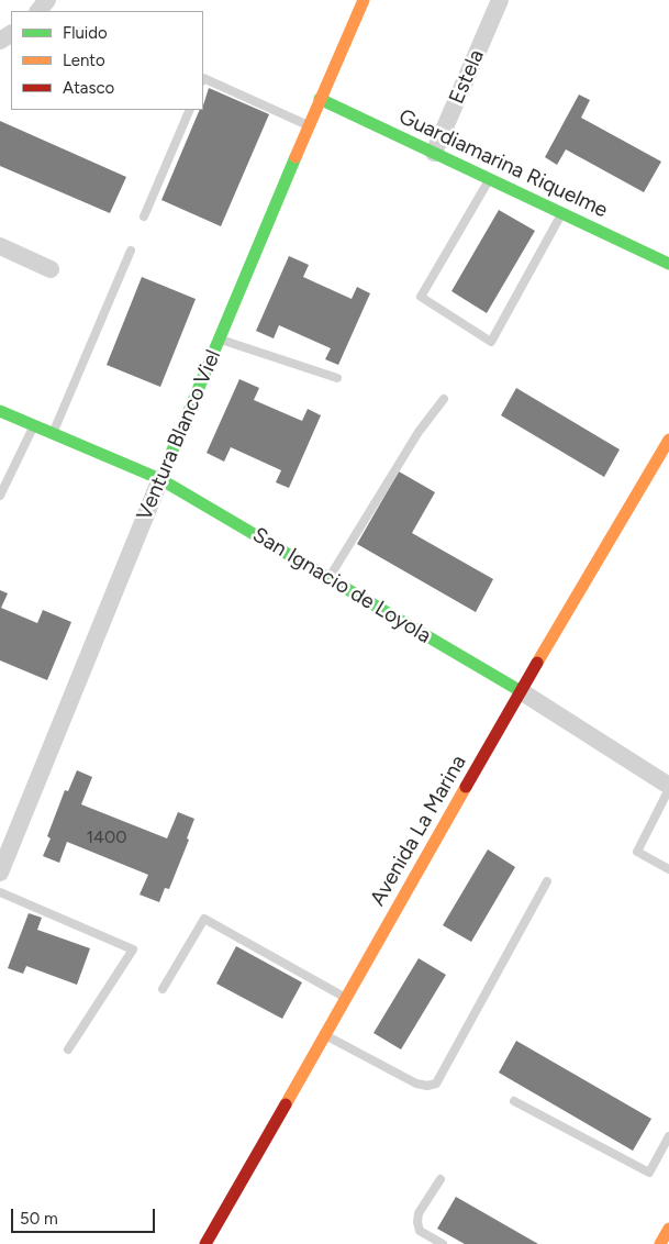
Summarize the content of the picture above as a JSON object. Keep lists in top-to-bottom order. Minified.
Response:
{"streets":{"street":["Estela","Guardiamarina Riquelme","Ventura Blanco Viel","San Ignacio de Loyola","Avenida La Marina"]},"crossings":[["Estela","Guardiamarina Riquelme"],["Guardiamarina Riquelme","Ventura Blanco Viel"],["Ventura Blanco Viel","San Ignacio de Loyola"],["San Ignacio de Loyola","Avenida La Marina"]],"house_numbers":["1400"],"legend":["Fluido","Lento","Atasco"],"scale_bar":"50 m"}
